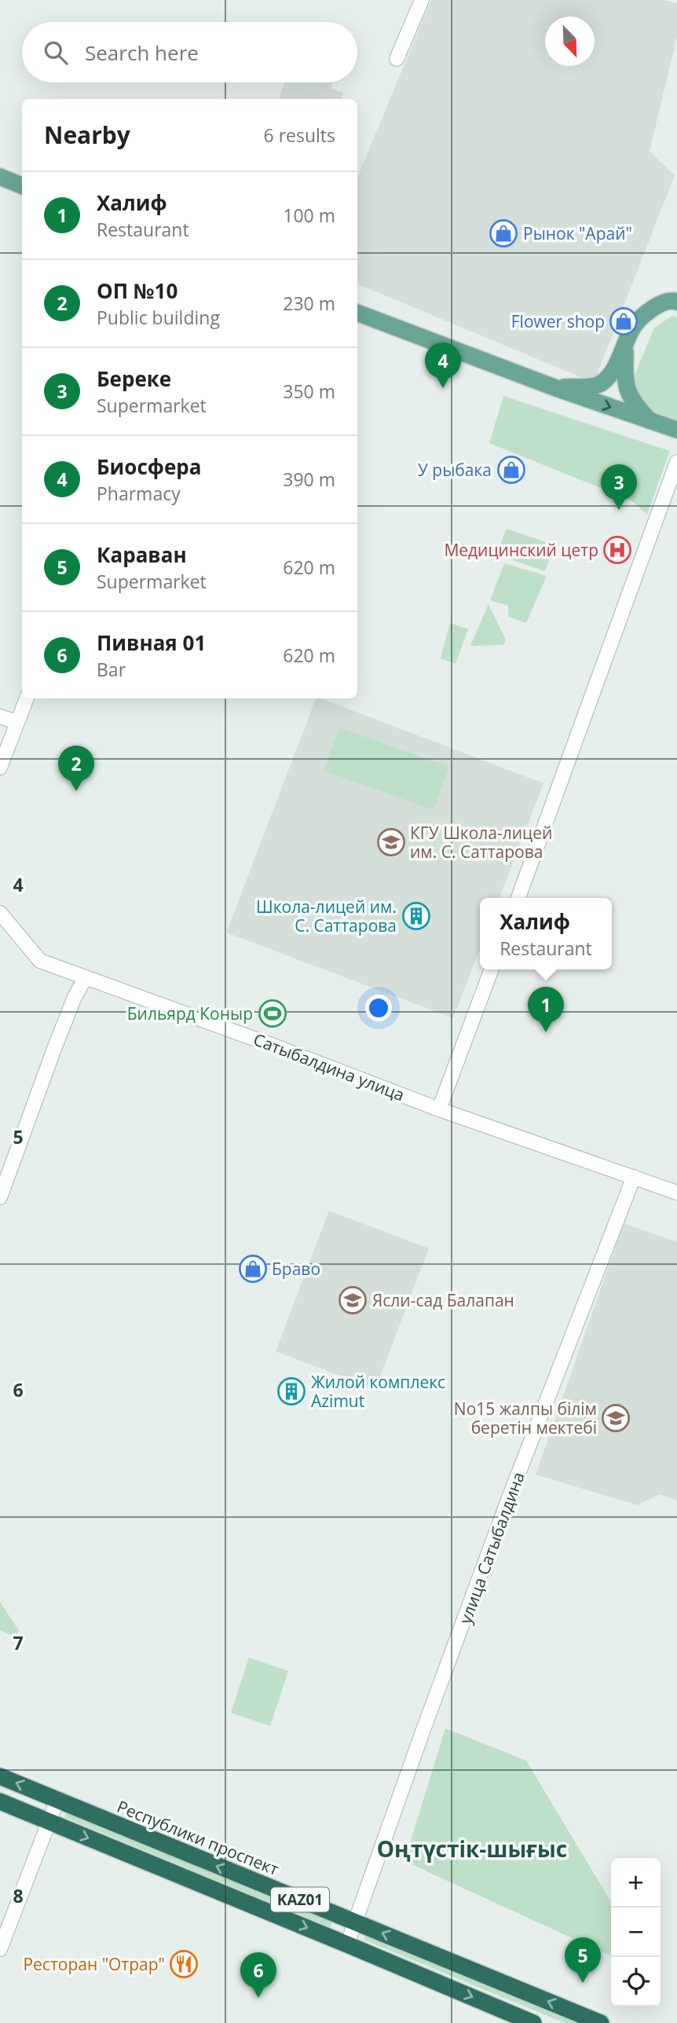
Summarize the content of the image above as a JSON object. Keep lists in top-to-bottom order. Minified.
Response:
{"streets":{"highway":["Республики проспект","KАZ01"],"street":["Сатыбалдина улица","улица Сатыбалдина"]},"crossings":[["Сатыбалдина улица","улица Сатыбалдина"],["улица Сатыбалдина","Республики проспект"]],"districts":["Оңтүстік-шығыс"],"places":{"shop":["Рынок \"Арай\"","Flower shop","У рыбака","Браво"],"hospital":["Медицинский цетр"],"school or university":["КГУ Школа-лицей им. С. Саттарова","Ясли-сад Балапан","No15 жалпы білім беретін мектебі"],"building":["Школа-лицей им. С. Саттарова","Жилой комплекс Azimut"],"sports":["Бильярд Коныр"],"restaurant":["Ресторан \"Отрар\""]},"north":"bottom right","page":{"search":"Search here","heading":["Nearby","6 results"],"list":[{"mark":"1","name":"Халиф","note":"Restaurant","value":"100 m"},{"mark":"2","name":"ОП №10","note":"Public building","value":"230 m"},{"mark":"3","name":"Береке","note":"Supermarket","value":"350 m"},{"mark":"4","name":"Биосфера","note":"Pharmacy","value":"390 m"},{"mark":"5","name":"Караван","note":"Supermarket","value":"620 m"},{"mark":"6","name":"Пивная 01","note":"Bar","value":"620 m"}],"pins":["4","3","2","1","5","6"],"popup":["Халиф","Restaurant"],"map_buttons":["+","−"]},"grid":{"rows":["4","5","6","7","8"]}}
